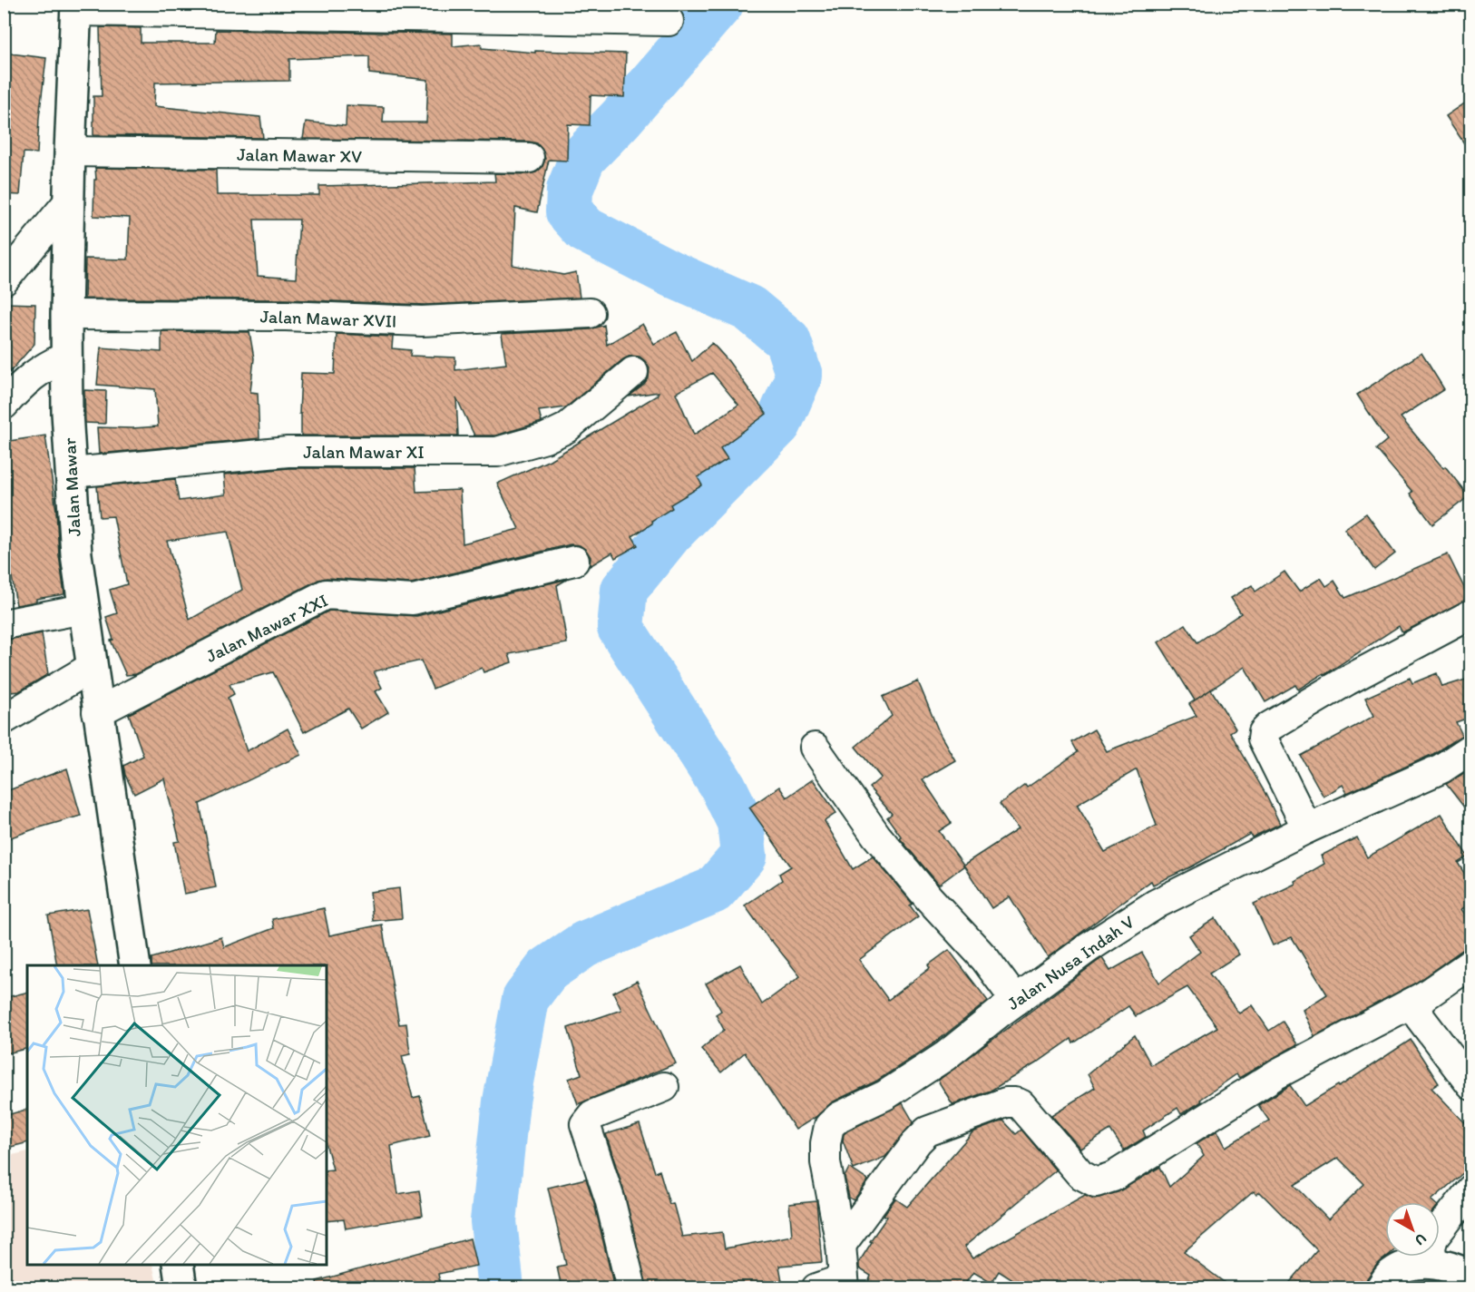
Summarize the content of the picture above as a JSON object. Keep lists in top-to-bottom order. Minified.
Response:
{"streets":{"street":["Jalan Mawar XV","Jalan Mawar XVII","Jalan Mawar XI","Jalan Mawar","Jalan Mawar XXI","Jalan Nusa Indah V"]},"crossings":[["Jalan Mawar XV","Jalan Mawar"],["Jalan Mawar XVII","Jalan Mawar"],["Jalan Mawar XI","Jalan Mawar"],["Jalan Mawar","Jalan Mawar XXI"]],"north":"bottom right"}
